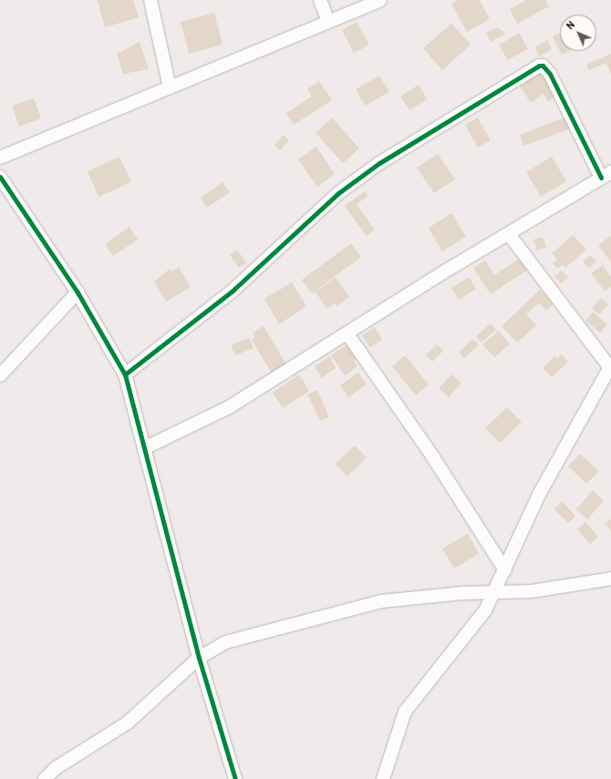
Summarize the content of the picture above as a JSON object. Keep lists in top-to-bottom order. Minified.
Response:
{"north":"top left"}
